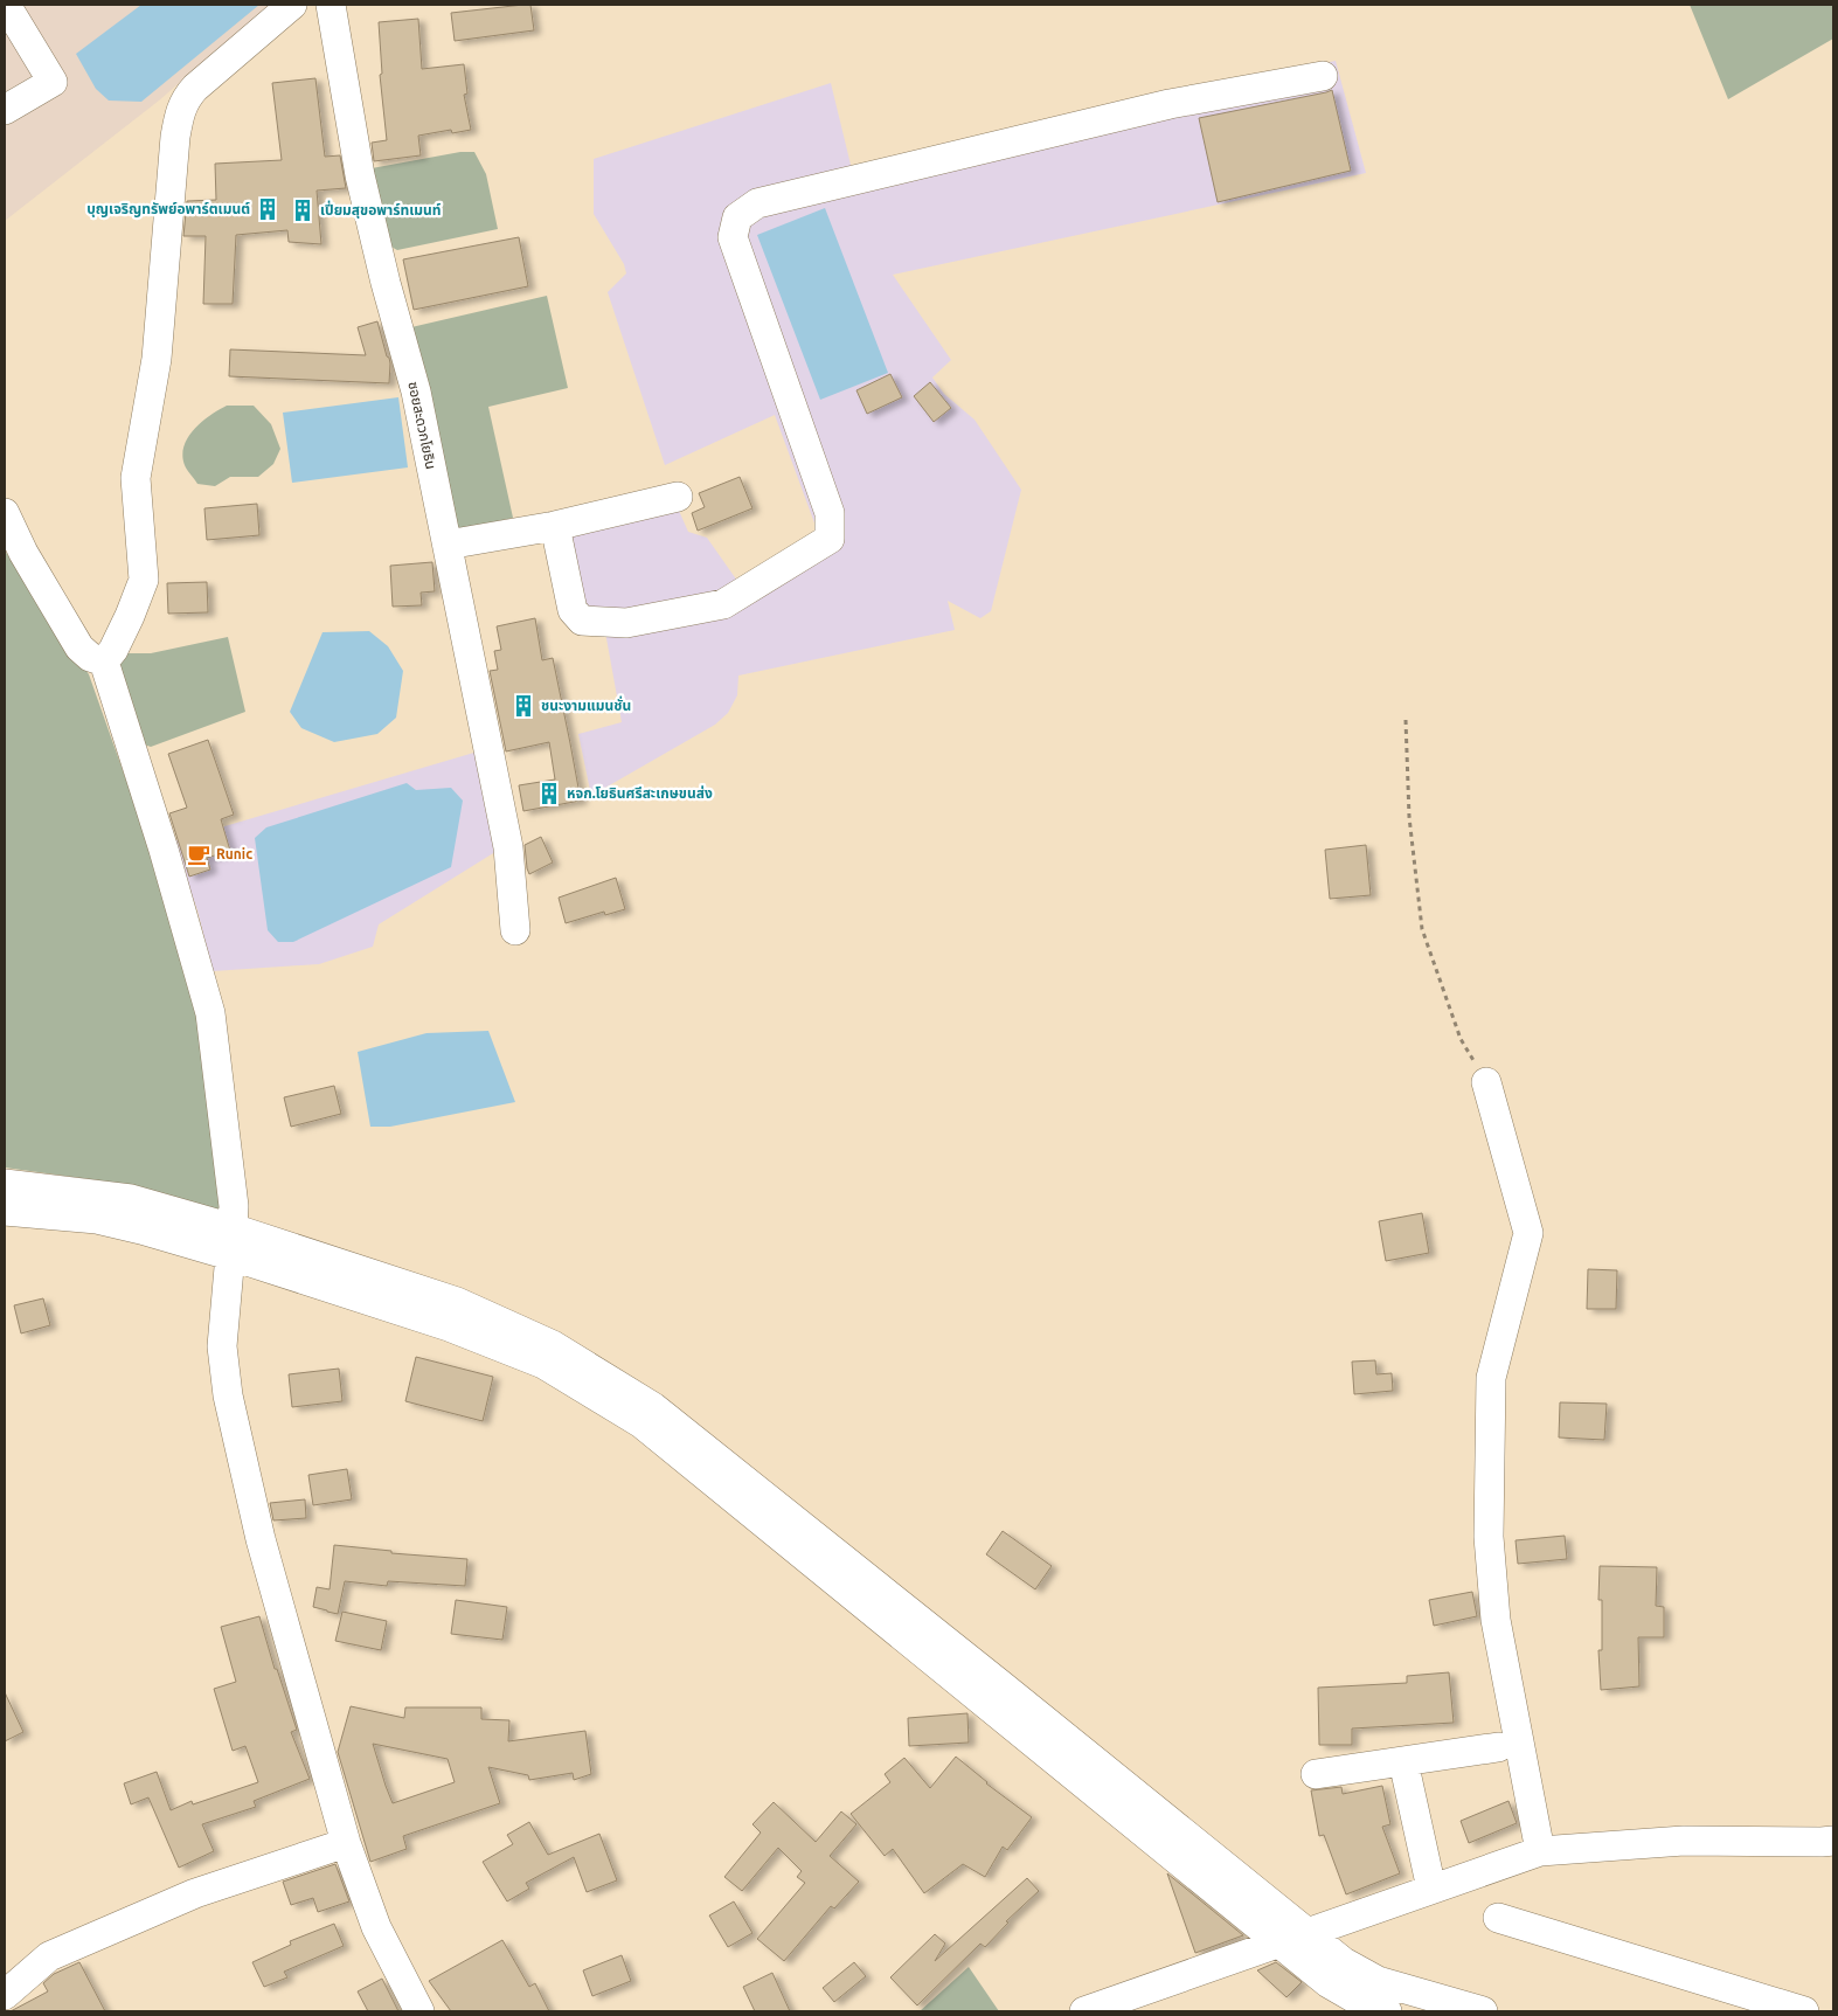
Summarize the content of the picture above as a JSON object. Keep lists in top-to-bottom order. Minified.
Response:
{"streets":{"street":["ซอยสะดวกโยธิน"]},"places":{"building":["บุญเจริญทรัพย์อพาร์ตเมนต์","เปี่ยมสุขอพาร์ทเมนท์","ชนะงามแมนชั่น","หจก.โยธินศรีสะเกษขนส่ง"],"cafe":["Runic"]}}
